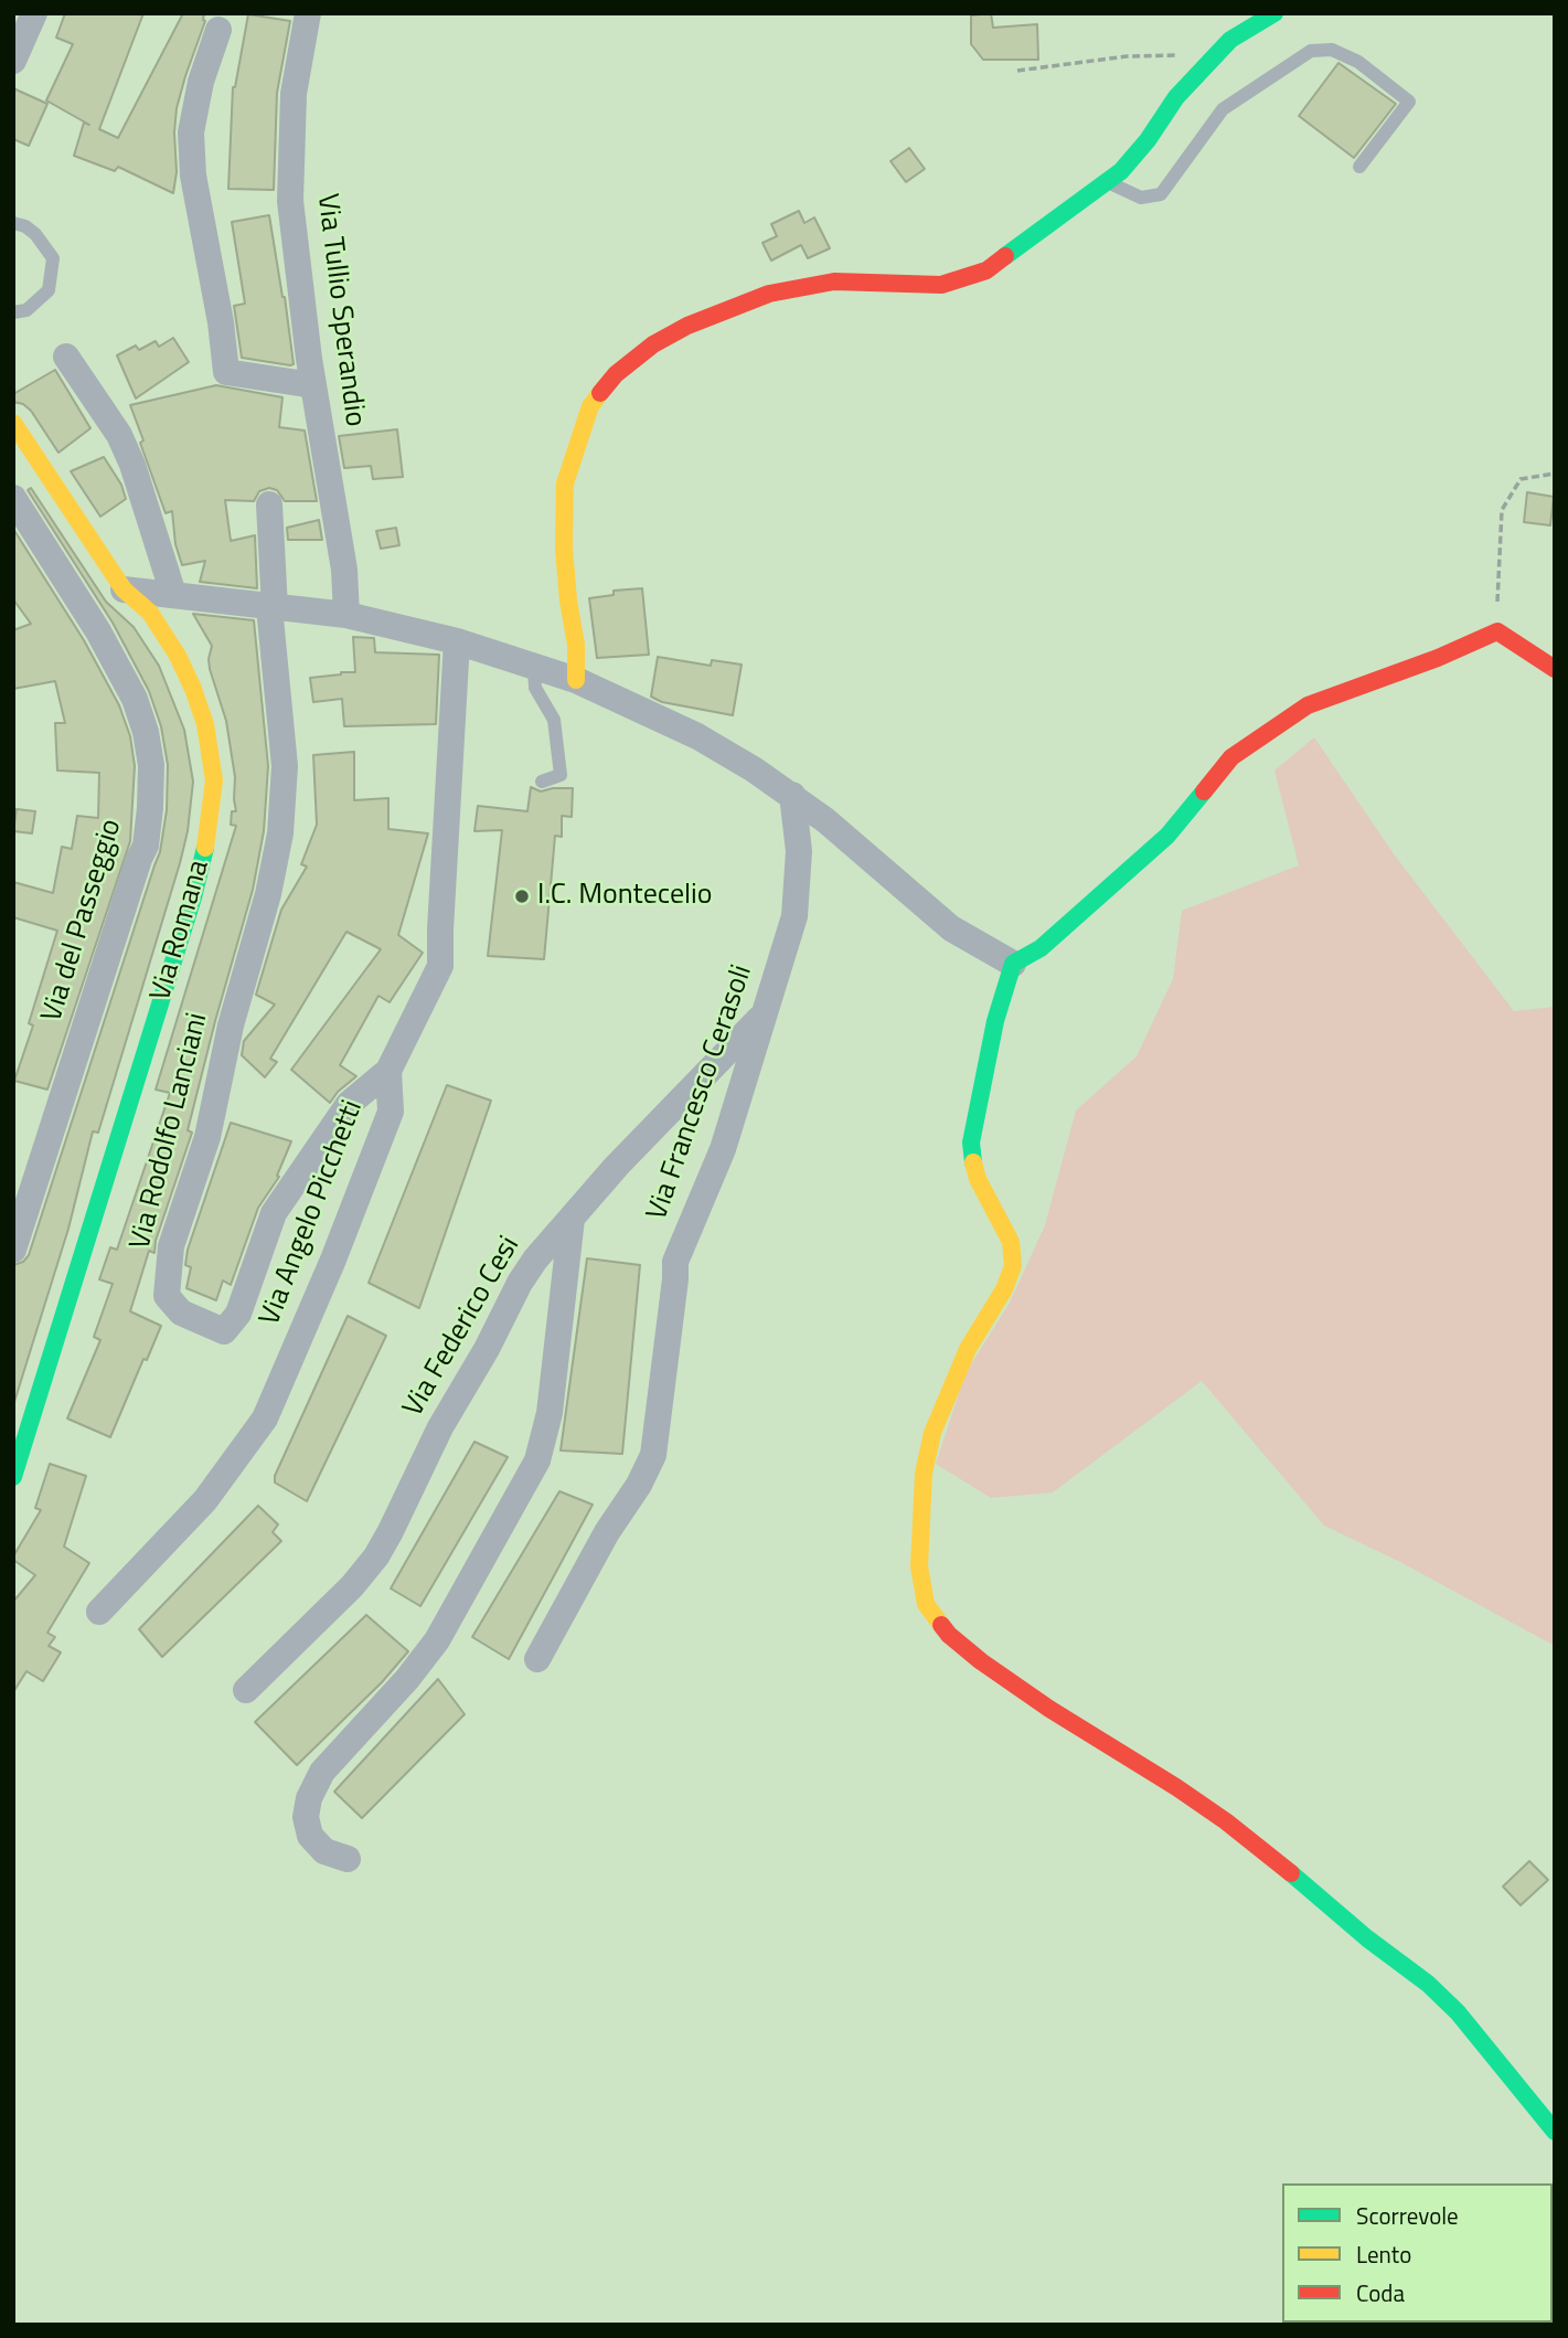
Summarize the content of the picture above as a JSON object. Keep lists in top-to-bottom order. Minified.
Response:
{"streets":{"street":["Via Tullio Sperandio","Via del Passeggio","Via Romana","Via Francesco Cerasoli","Via Rodolfo Lanciani","Via Angelo Picchetti","Via Federico Cesi"]},"crossings":[["Via Francesco Cerasoli","Via Federico Cesi"],["Via Rodolfo Lanciani","Via Angelo Picchetti"]],"places":["I.C. Montecelio"],"legend":["Scorrevole","Lento","Coda"]}
